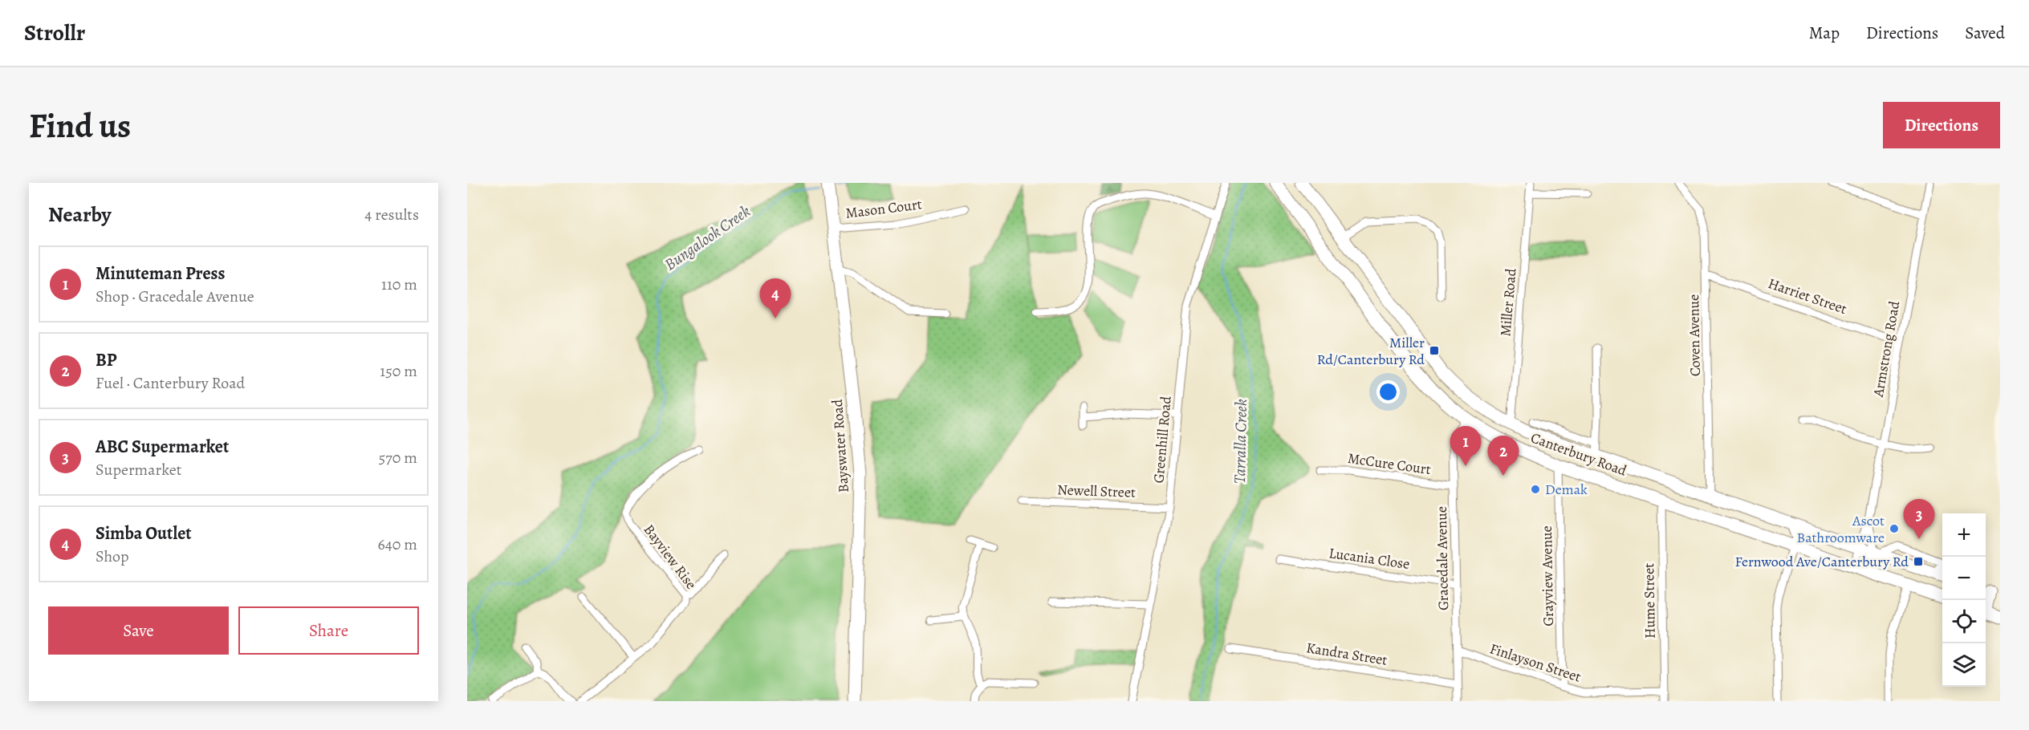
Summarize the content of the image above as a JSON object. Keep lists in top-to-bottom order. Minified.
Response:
{"streets":{"main road":["Bayswater Road","Canterbury Road"],"street":["Mason Court","Harriet Street","Miller Road","Coven Avenue","Armstrong Road","Greenhill Road","McCure Court","Newell Street","Bayview Rise","Lucania Close","Gracedale Avenue","Grayview Avenue","Hume Street","Kandra Street","Finlayson Street"]},"crossings":[["Mason Court","Bayswater Road"],["Harriet Street","Coven Avenue"],["Harriet Street","Armstrong Road"],["Miller Road","Canterbury Road"],["Coven Avenue","Canterbury Road"],["Armstrong Road","Canterbury Road"],["Greenhill Road","Newell Street"],["Canterbury Road","Gracedale Avenue"],["Canterbury Road","Grayview Avenue"],["Canterbury Road","Hume Street"],["McCure Court","Gracedale Avenue"],["Lucania Close","Gracedale Avenue"],["Gracedale Avenue","Kandra Street"],["Gracedale Avenue","Finlayson Street"],["Grayview Avenue","Finlayson Street"],["Hume Street","Finlayson Street"]],"water":["Bungalook Creek","Tarralla Creek"],"places":{"transit":["Miller Rd/Canterbury Rd","Fernwood Ave/Canterbury Rd"],"other":["Demak","Ascot Bathroomware"]},"page":{"header":"Strollr","nav":["Map","Directions","Saved"],"buttons":["Directions",["Save","Share"]],"title":"Find us","heading":["Nearby","4 results"],"list":[{"mark":"1","name":"Minuteman Press","note":"Shop · Gracedale Avenue","value":"110 m"},{"mark":"2","name":"BP","note":"Fuel · Canterbury Road","value":"150 m"},{"mark":"3","name":"ABC Supermarket","note":"Supermarket","value":"570 m"},{"mark":"4","name":"Simba Outlet","note":"Shop","value":"640 m"}],"pins":["4","1","2","3"],"map_buttons":["+","−"]}}
